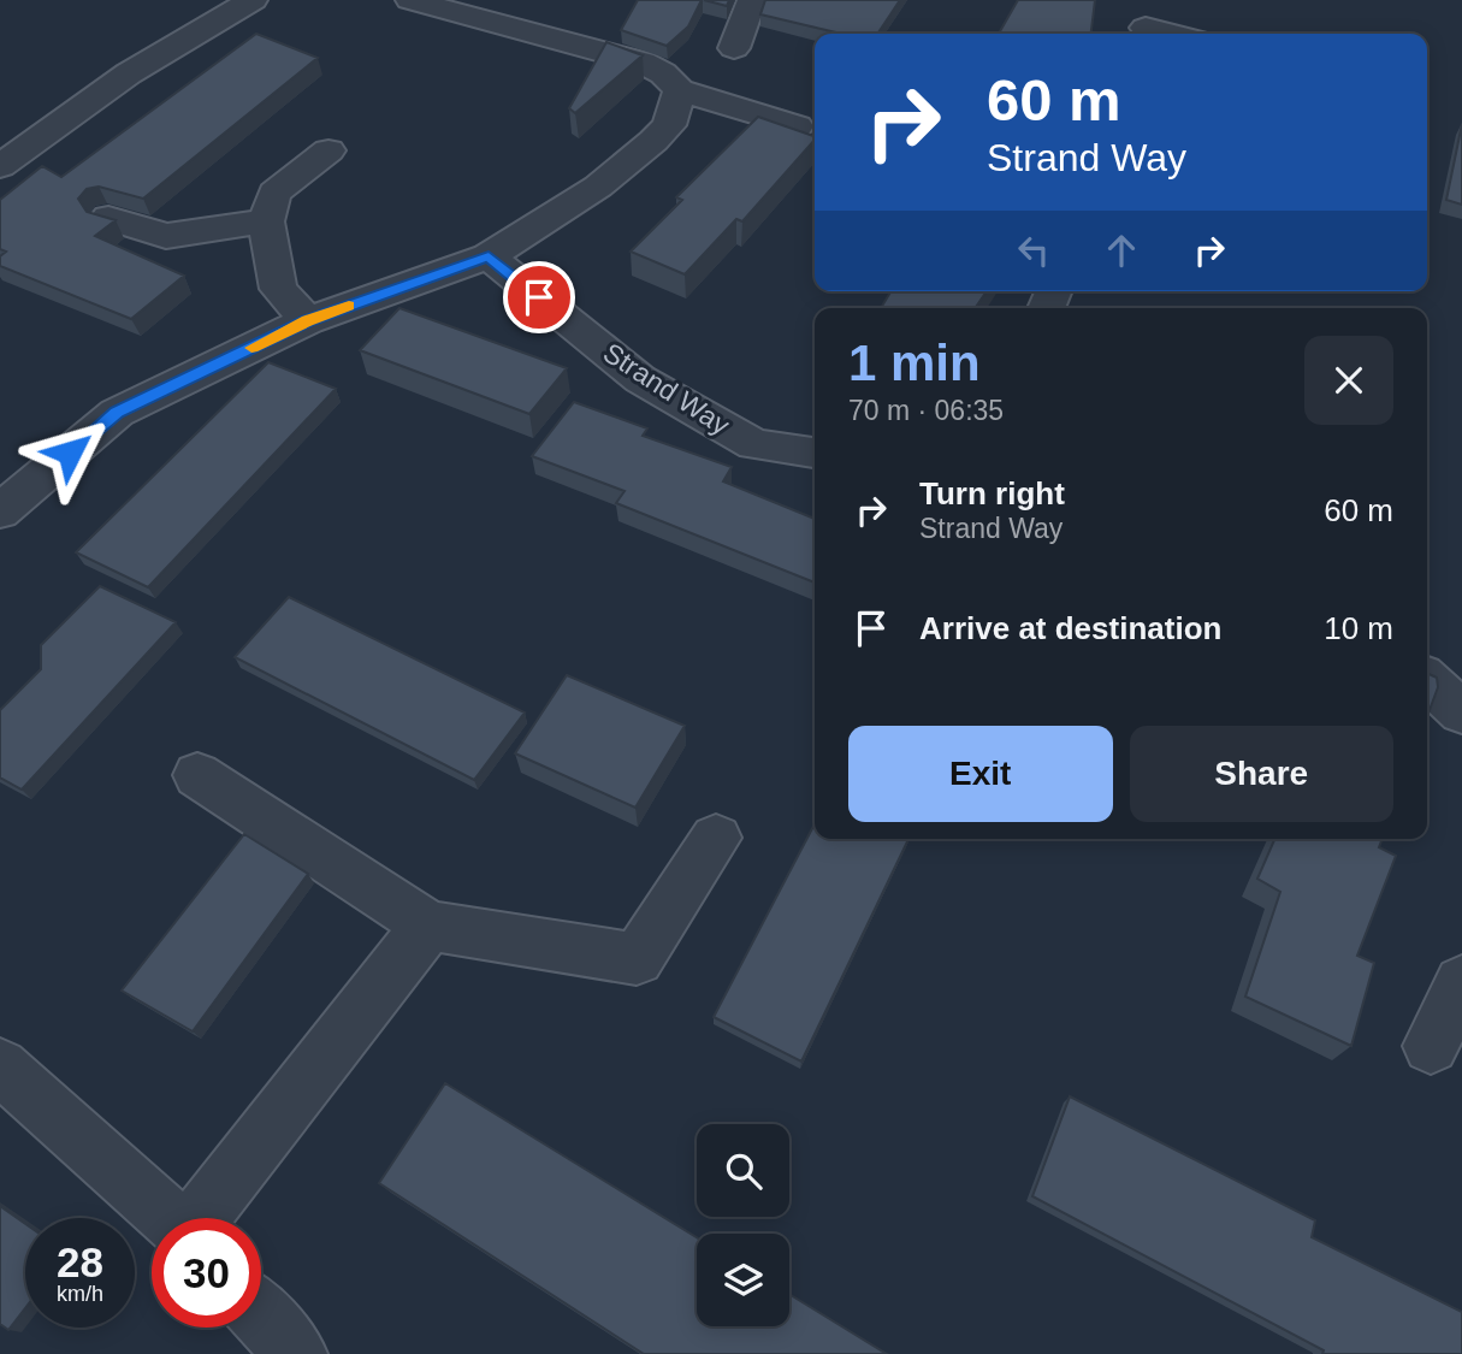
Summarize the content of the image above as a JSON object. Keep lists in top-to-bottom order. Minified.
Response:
{"streets":{"street":["Strand Way"]},"page":{"turn":["60 m","Strand Way"],"heading":["1 min","70 m · 06:35"],"list":[{"name":"Turn right","note":"Strand Way","value":"60 m"},{"name":"Arrive at destination","value":"10 m"}],"buttons":["Exit","Share"],"speed":"28 km/h","limit":"30"}}
